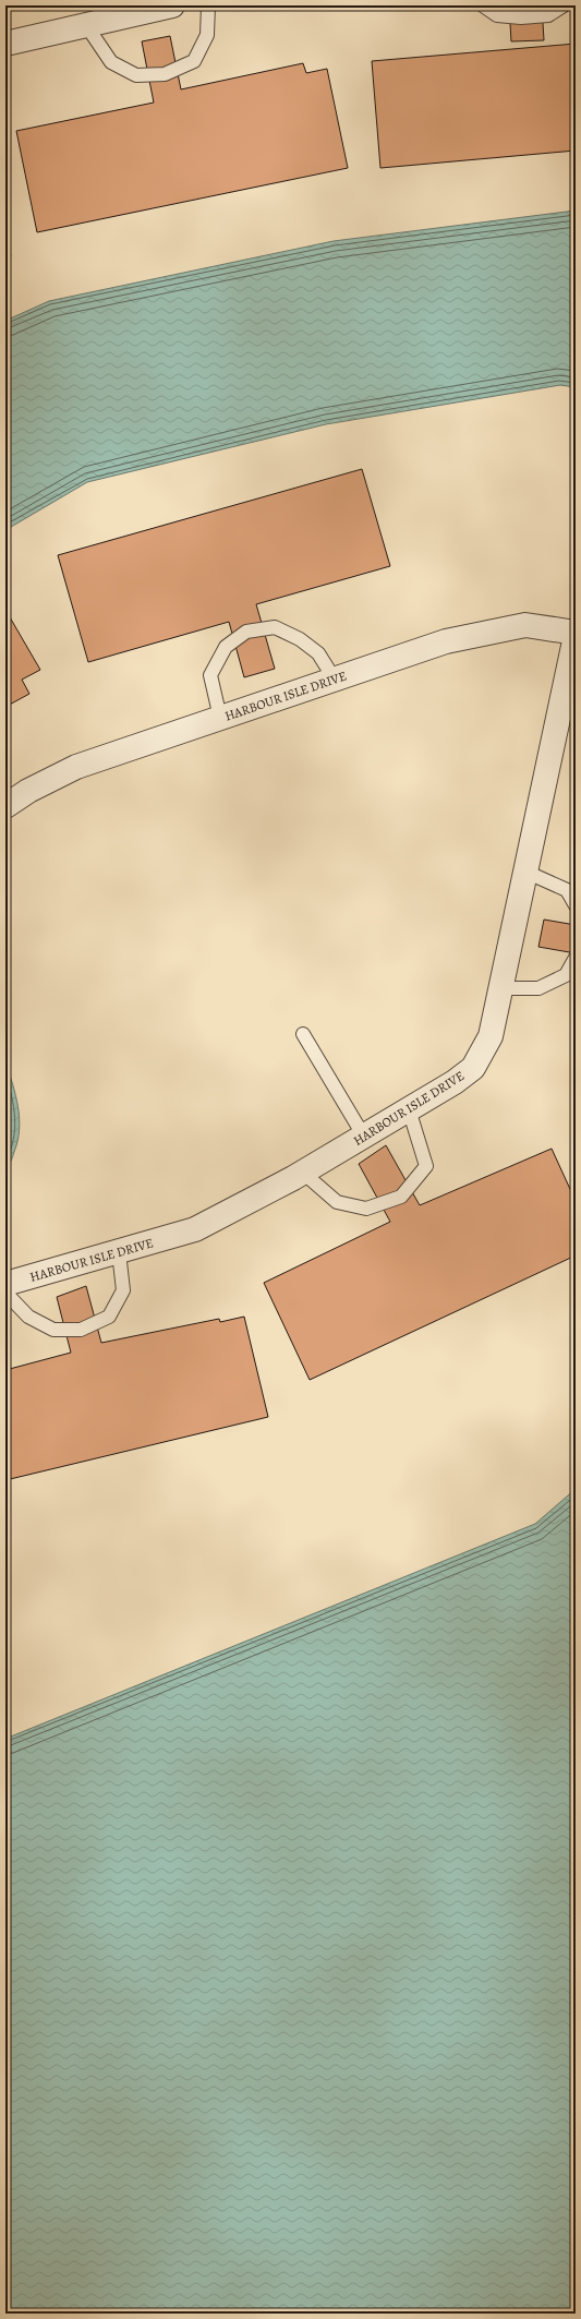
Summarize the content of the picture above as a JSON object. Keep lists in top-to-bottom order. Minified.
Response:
{"streets":{"street":["HARBOUR ISLE DRIVE"]}}
